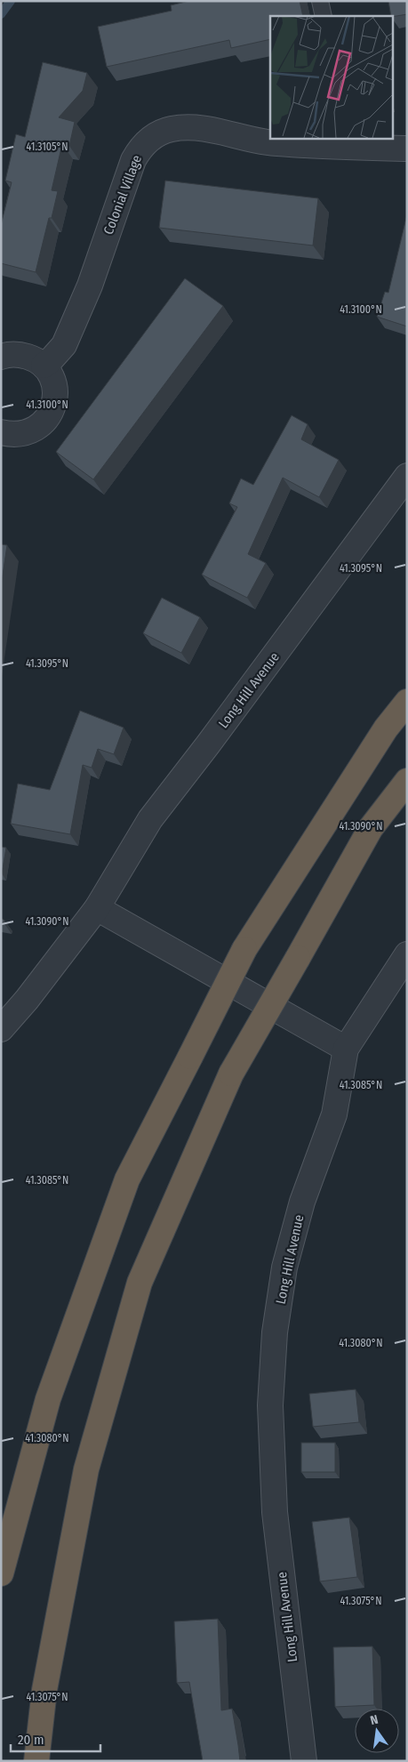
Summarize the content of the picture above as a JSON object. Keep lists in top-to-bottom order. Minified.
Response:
{"streets":{"street":["Colonial Village","Long Hill Avenue"]},"scale_bar":"20 m","north":"top","coordinates":["41.3105°N","41.3100°N","41.3095°N","41.3090°N","41.3085°N","41.3080°N","41.3075°N"]}
